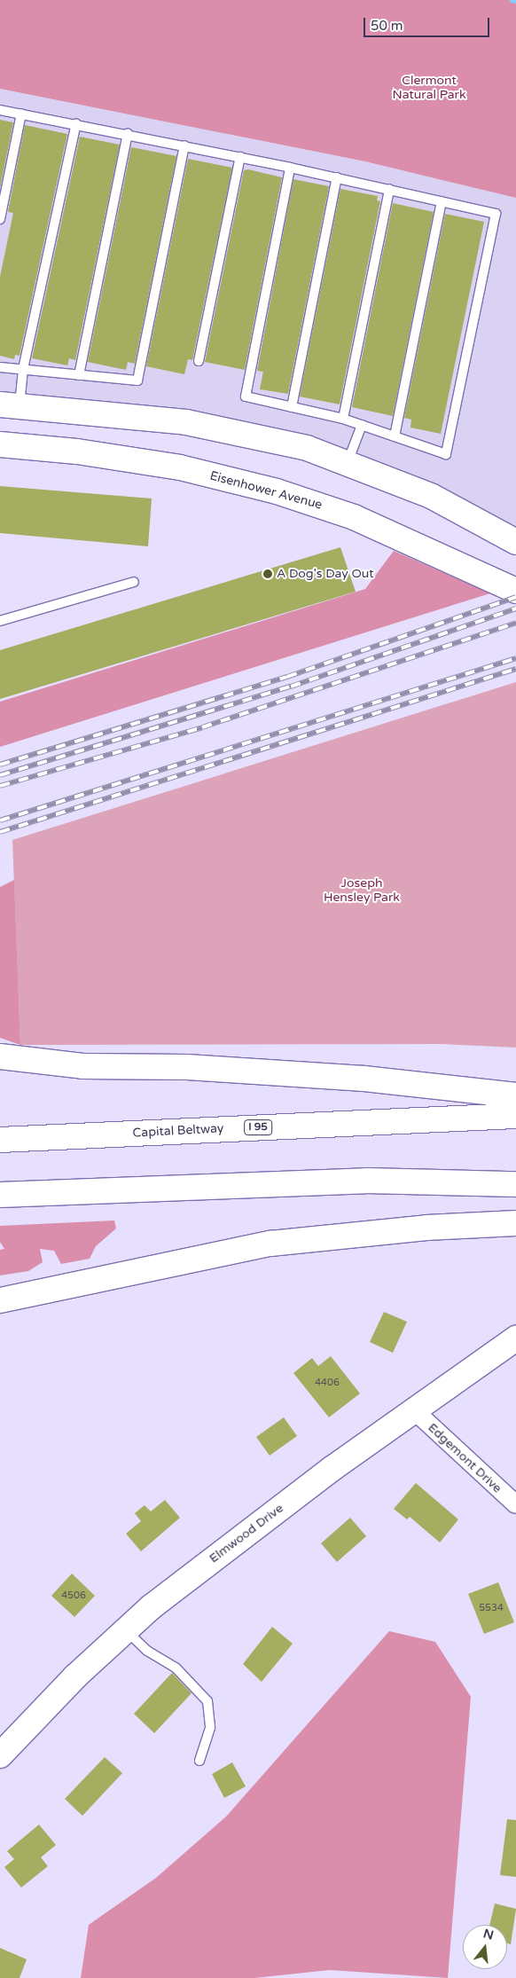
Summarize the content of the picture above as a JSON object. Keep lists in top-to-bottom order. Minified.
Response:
{"streets":{"main road":["Eisenhower Avenue","I 95","Capital Beltway","Elmwood Drive"],"street":["Edgemont Drive"]},"crossings":[["Edgemont Drive","Elmwood Drive"]],"parks":["Clermont Natural Park","Joseph Hensley Park"],"places":["A Dog's Day Out"],"house_numbers":["4406","4506","5534"],"scale_bar":"50 m","north":"top"}
